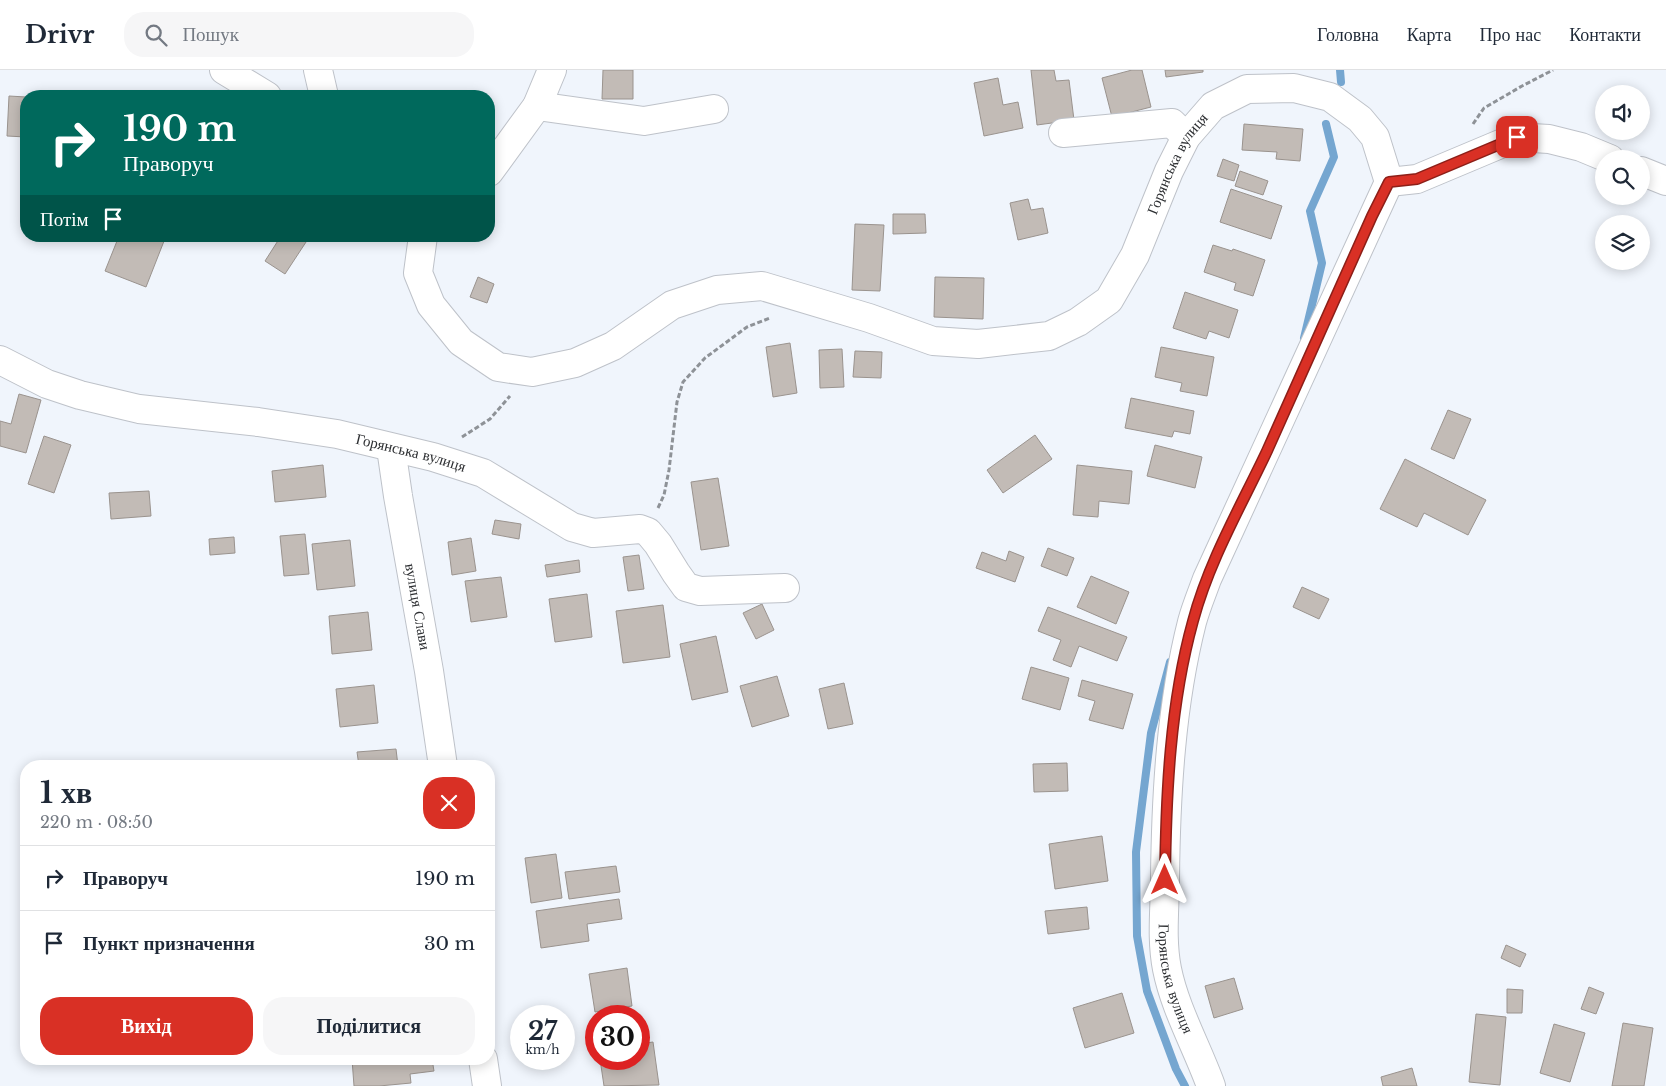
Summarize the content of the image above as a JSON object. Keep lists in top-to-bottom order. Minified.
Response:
{"streets":{"street":["Горянська вулиця","вулиця Слави"]},"crossings":[["Горянська вулиця","вулиця Слави"]],"page":{"header":"Drivr","search":"Пошук","nav":["Головна","Карта","Про нас","Контакти"],"turn":["190 m","Праворуч"],"then":"Потім","heading":["1 хв","220 m · 08:50"],"list":[{"name":"Праворуч","value":"190 m"},{"name":"Пункт призначення","value":"30 m"}],"buttons":["Вихід","Поділитися"],"speed":"27 km/h","limit":"30"}}
